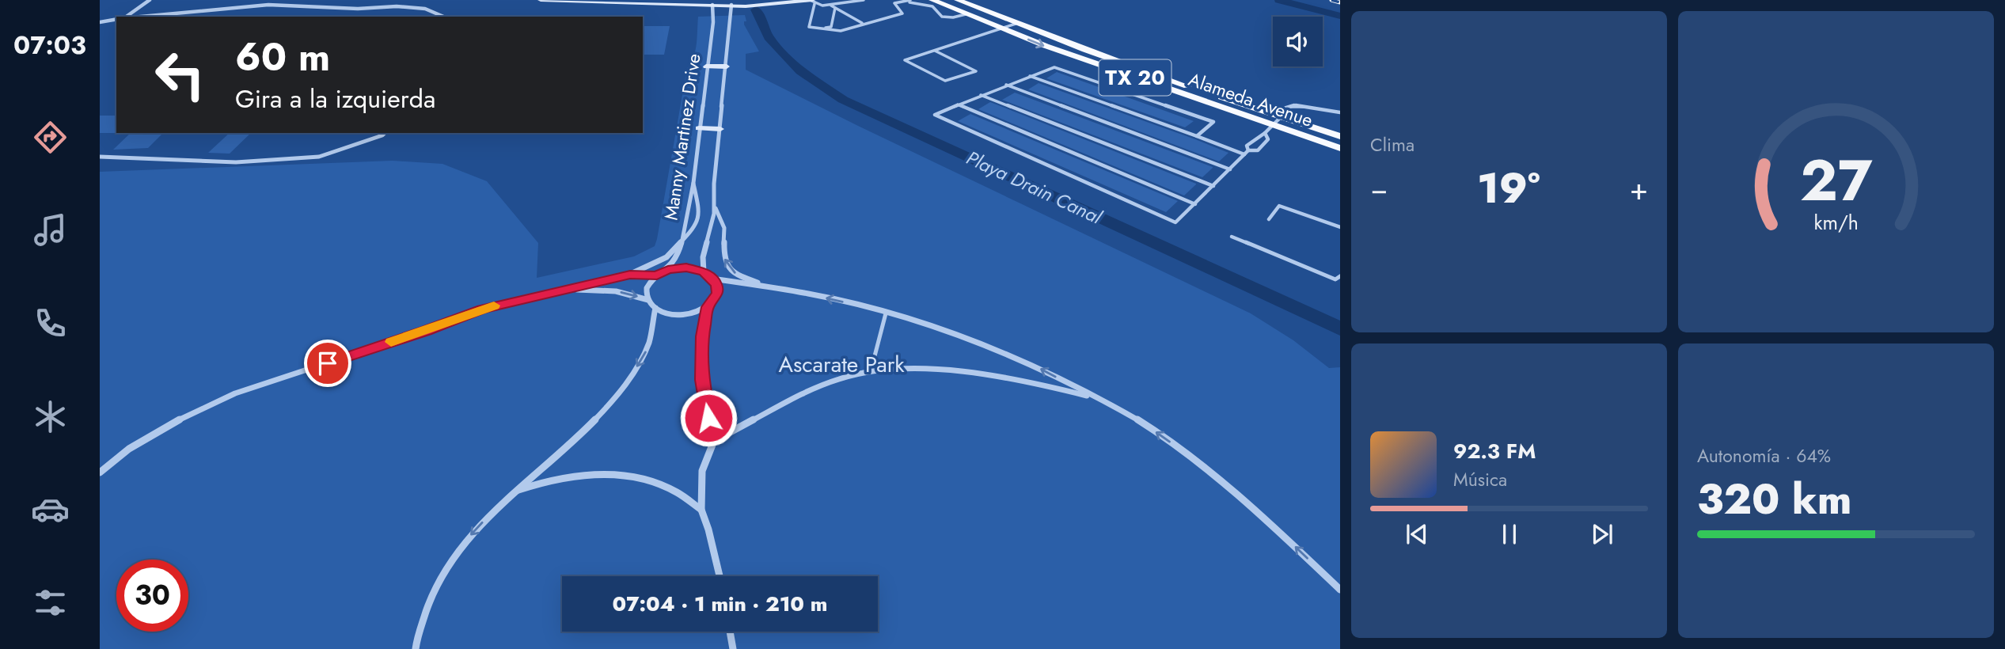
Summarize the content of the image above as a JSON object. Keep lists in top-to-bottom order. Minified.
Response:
{"streets":{"main road":["TX 20","Alameda Avenue"],"street":["Manny Martinez Drive"]},"water":["Playa Drain Canal"],"parks":["Ascarate Park"],"page":{"tabs":"07:03","tile":["Clima",["Autonomía · 64%","320 km"]],"turn":["60 m","Gira a la izquierda"],"heat":["−","19°","+"],"song":["92.3 FM","Música"],"limit":"30","trip":"07:04 · 1 min · 210 m","gauge":["27","km/h"]}}
